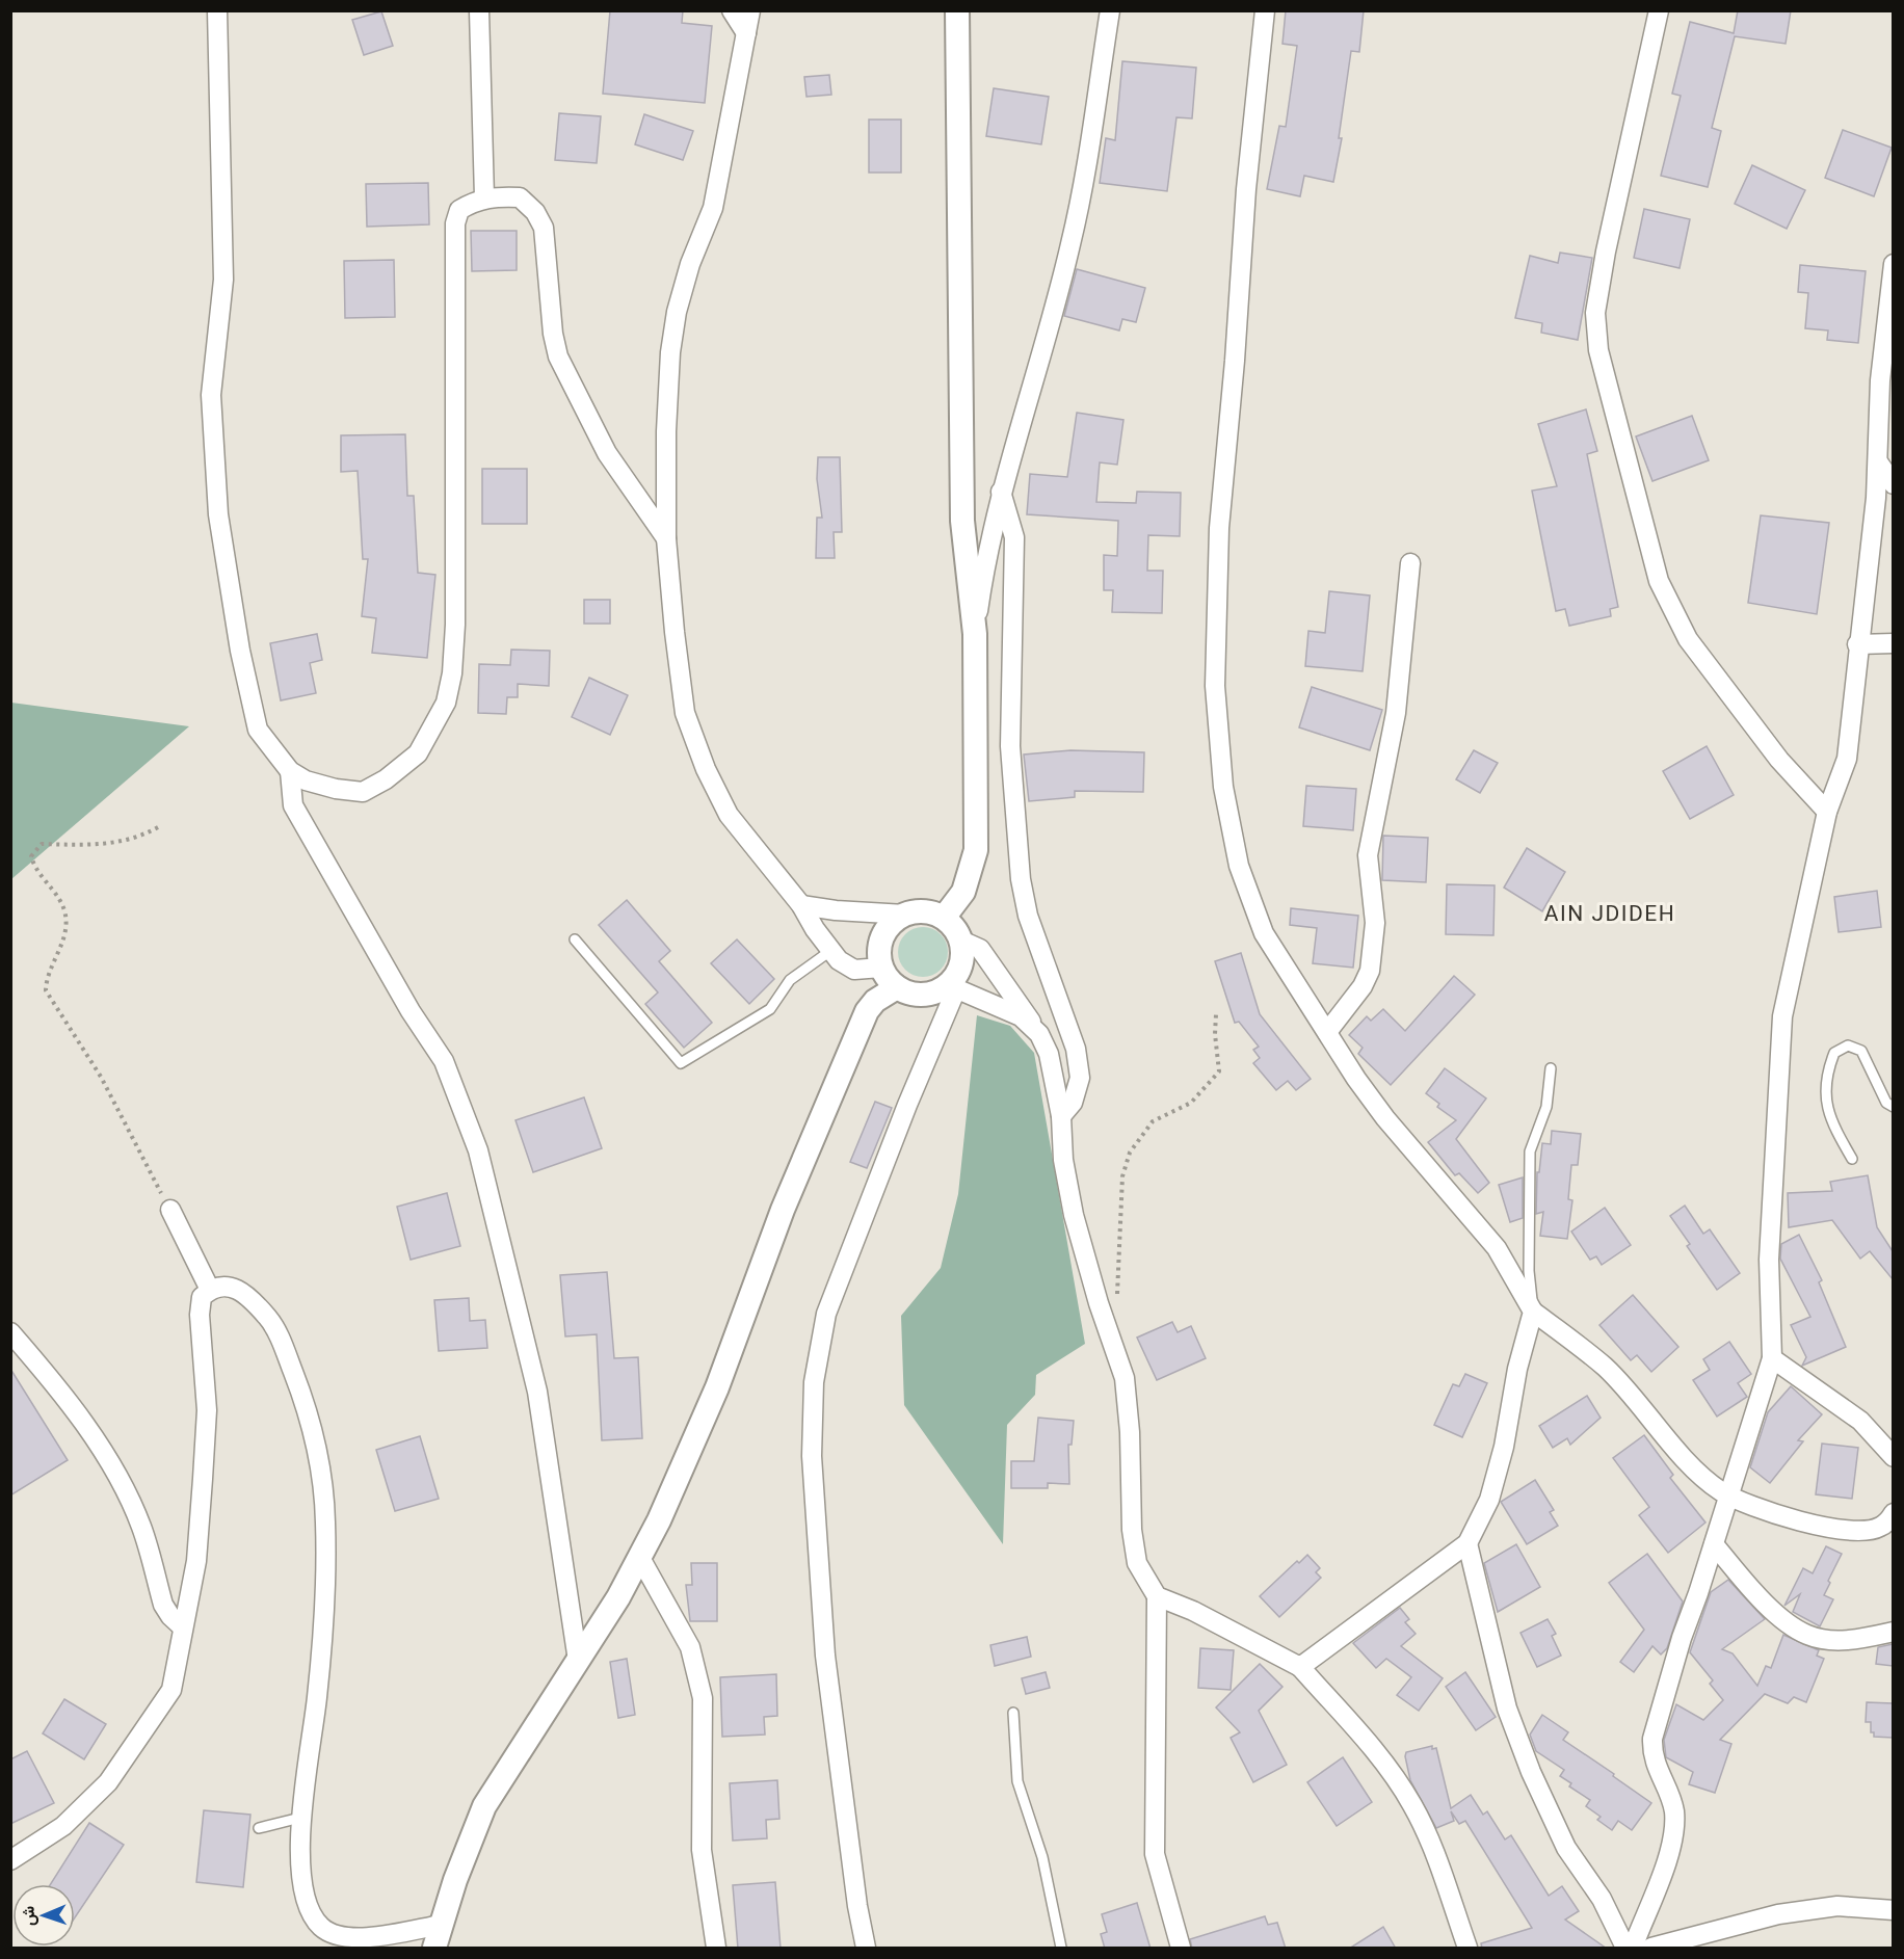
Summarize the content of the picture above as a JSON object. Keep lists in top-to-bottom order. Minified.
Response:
{"districts":["AIN JDIDEH"],"north":"left"}
